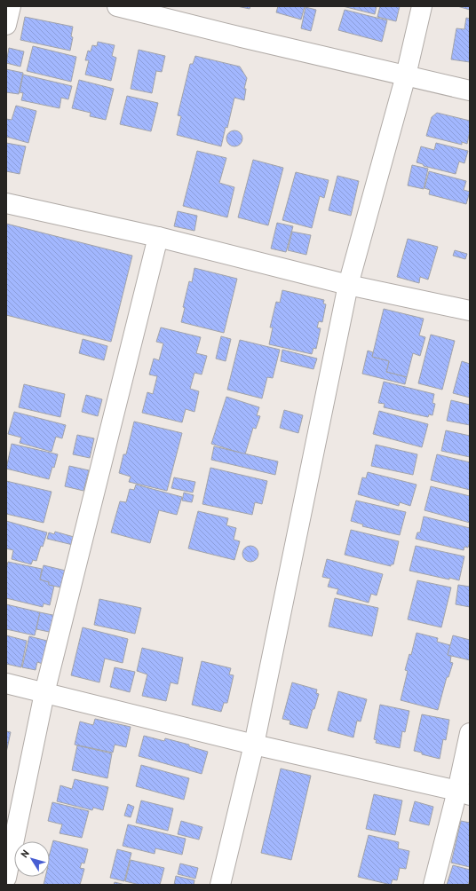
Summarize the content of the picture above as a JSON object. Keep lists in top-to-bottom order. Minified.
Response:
{"north":"top left"}
